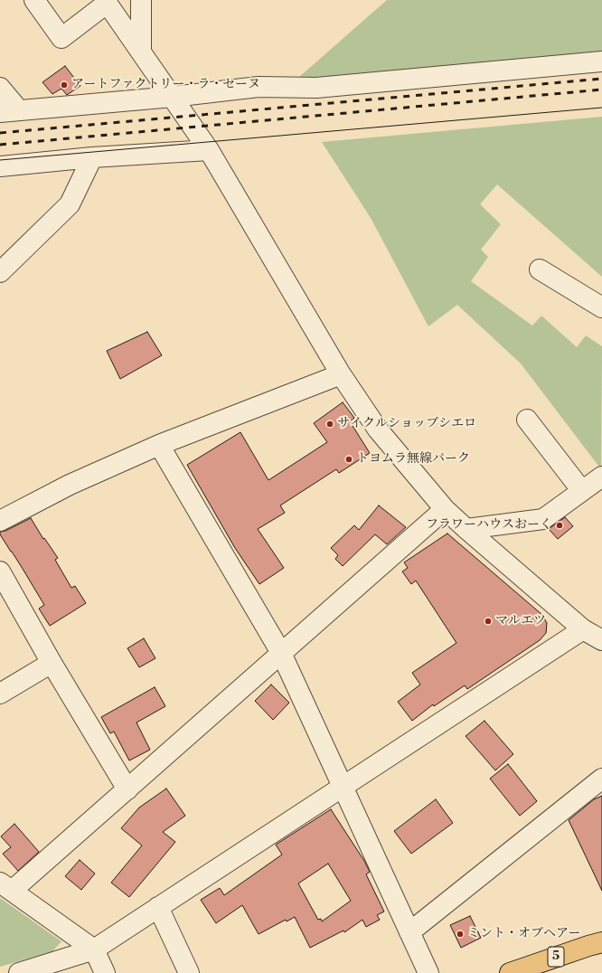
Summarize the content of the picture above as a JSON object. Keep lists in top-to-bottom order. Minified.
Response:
{"streets":{"main road":["5"]},"places":["アートファクトリー・ラ・セーヌ","サイクルショップシエロ","トヨムラ無線パーク","フラワーハウスおーく","マルエツ","ミント・オブヘアー"]}
